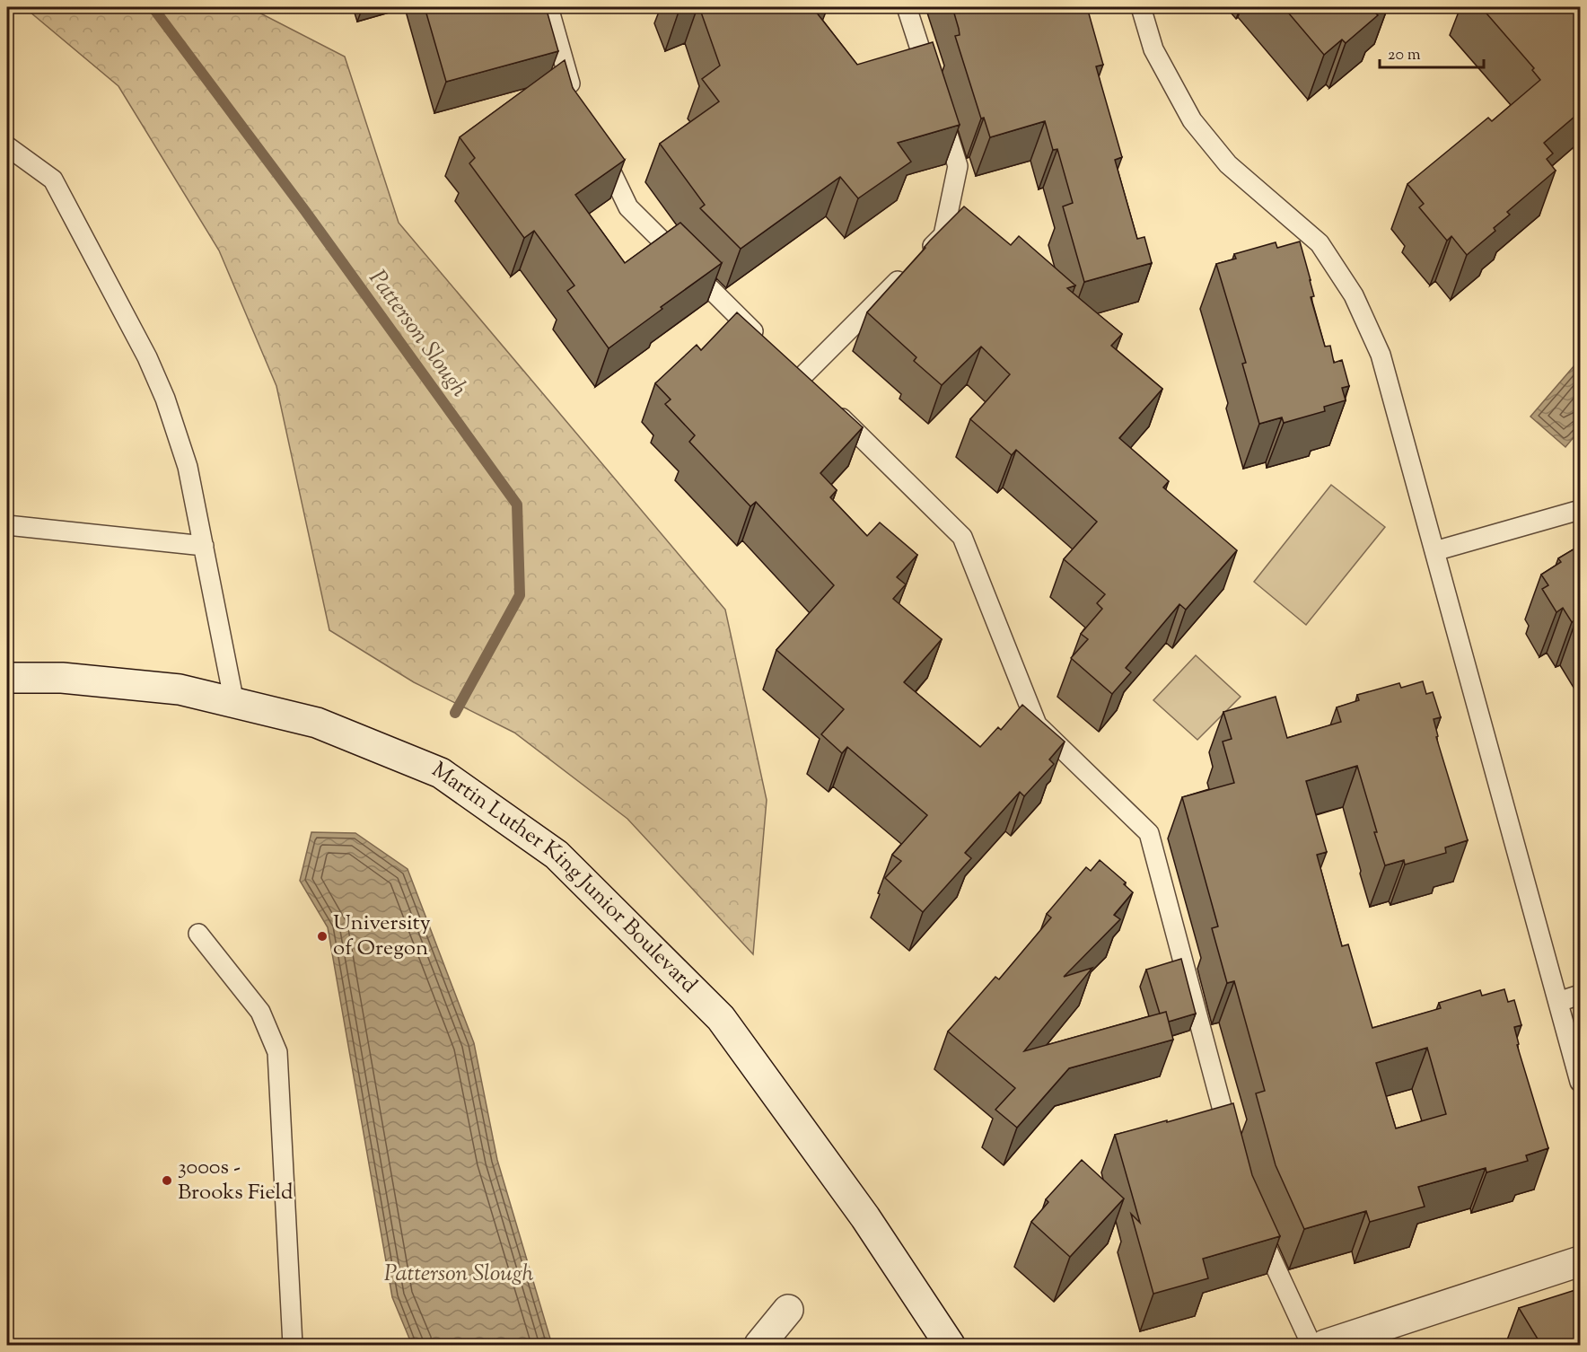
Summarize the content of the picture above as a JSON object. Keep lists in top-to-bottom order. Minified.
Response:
{"streets":{"main road":["Martin Luther King Junior Boulevard"]},"water":["Patterson Slough"],"places":["University of Oregon","3000s - Brooks Field"],"scale_bar":"20 m"}
